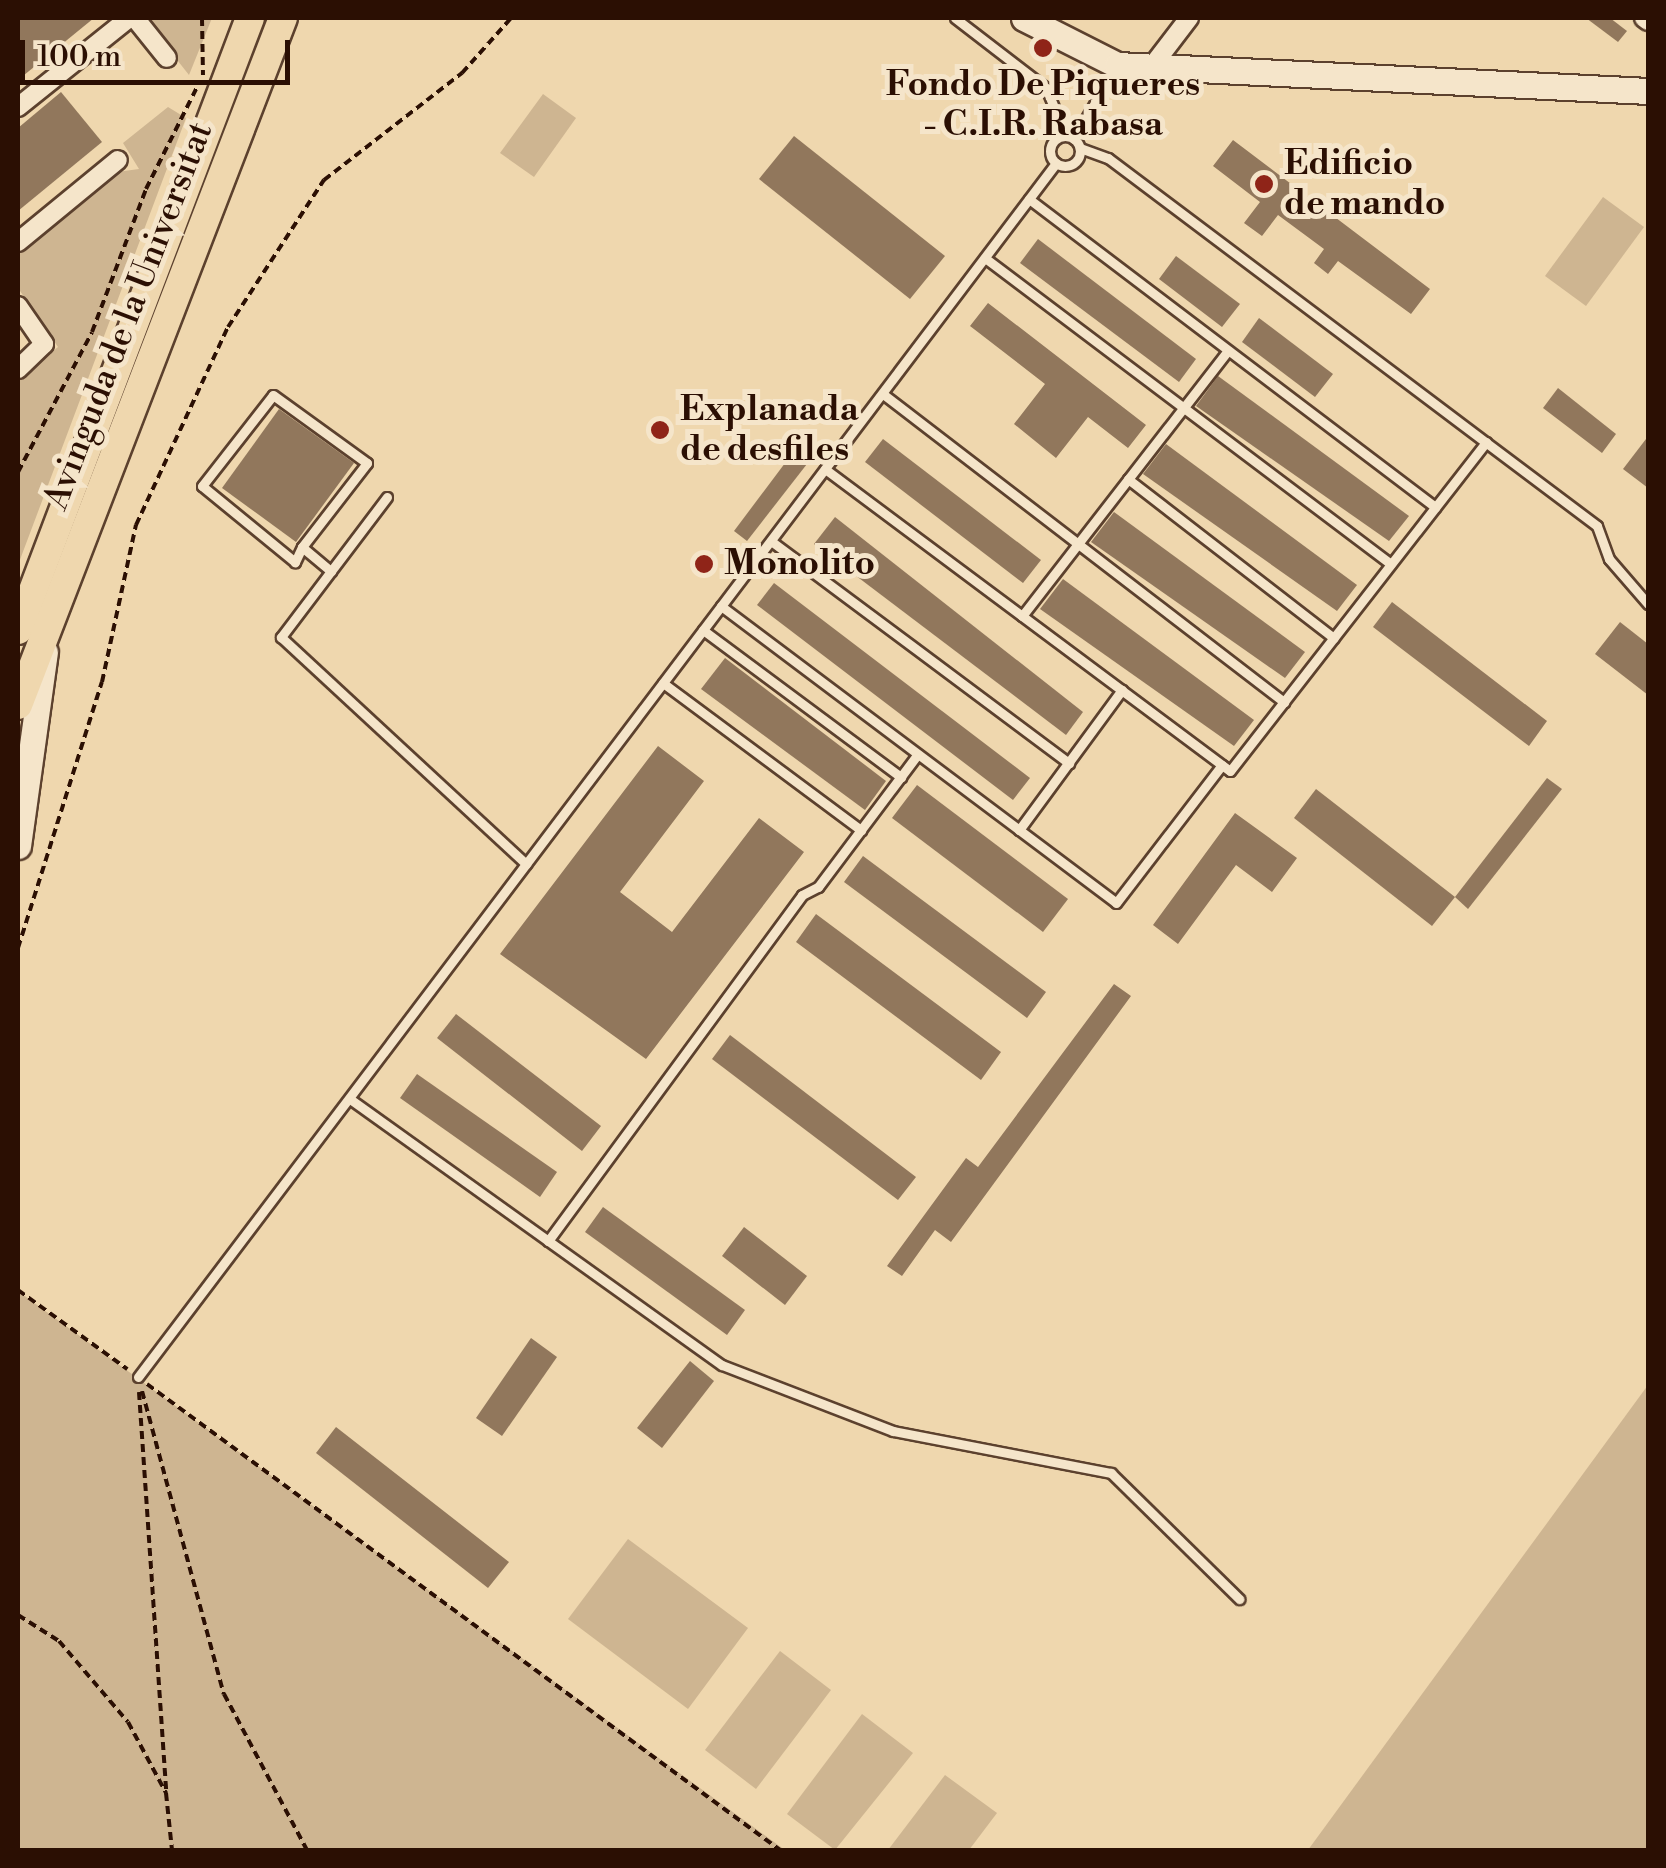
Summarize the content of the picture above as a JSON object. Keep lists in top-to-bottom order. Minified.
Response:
{"streets":{"main road":["Avinguda de la Universitat"]},"places":["Fondo De Piqueres - C.I.R. Rabasa","Edificio de mando","Explanada de desfiles","Monolito"],"scale_bar":"100 m"}
